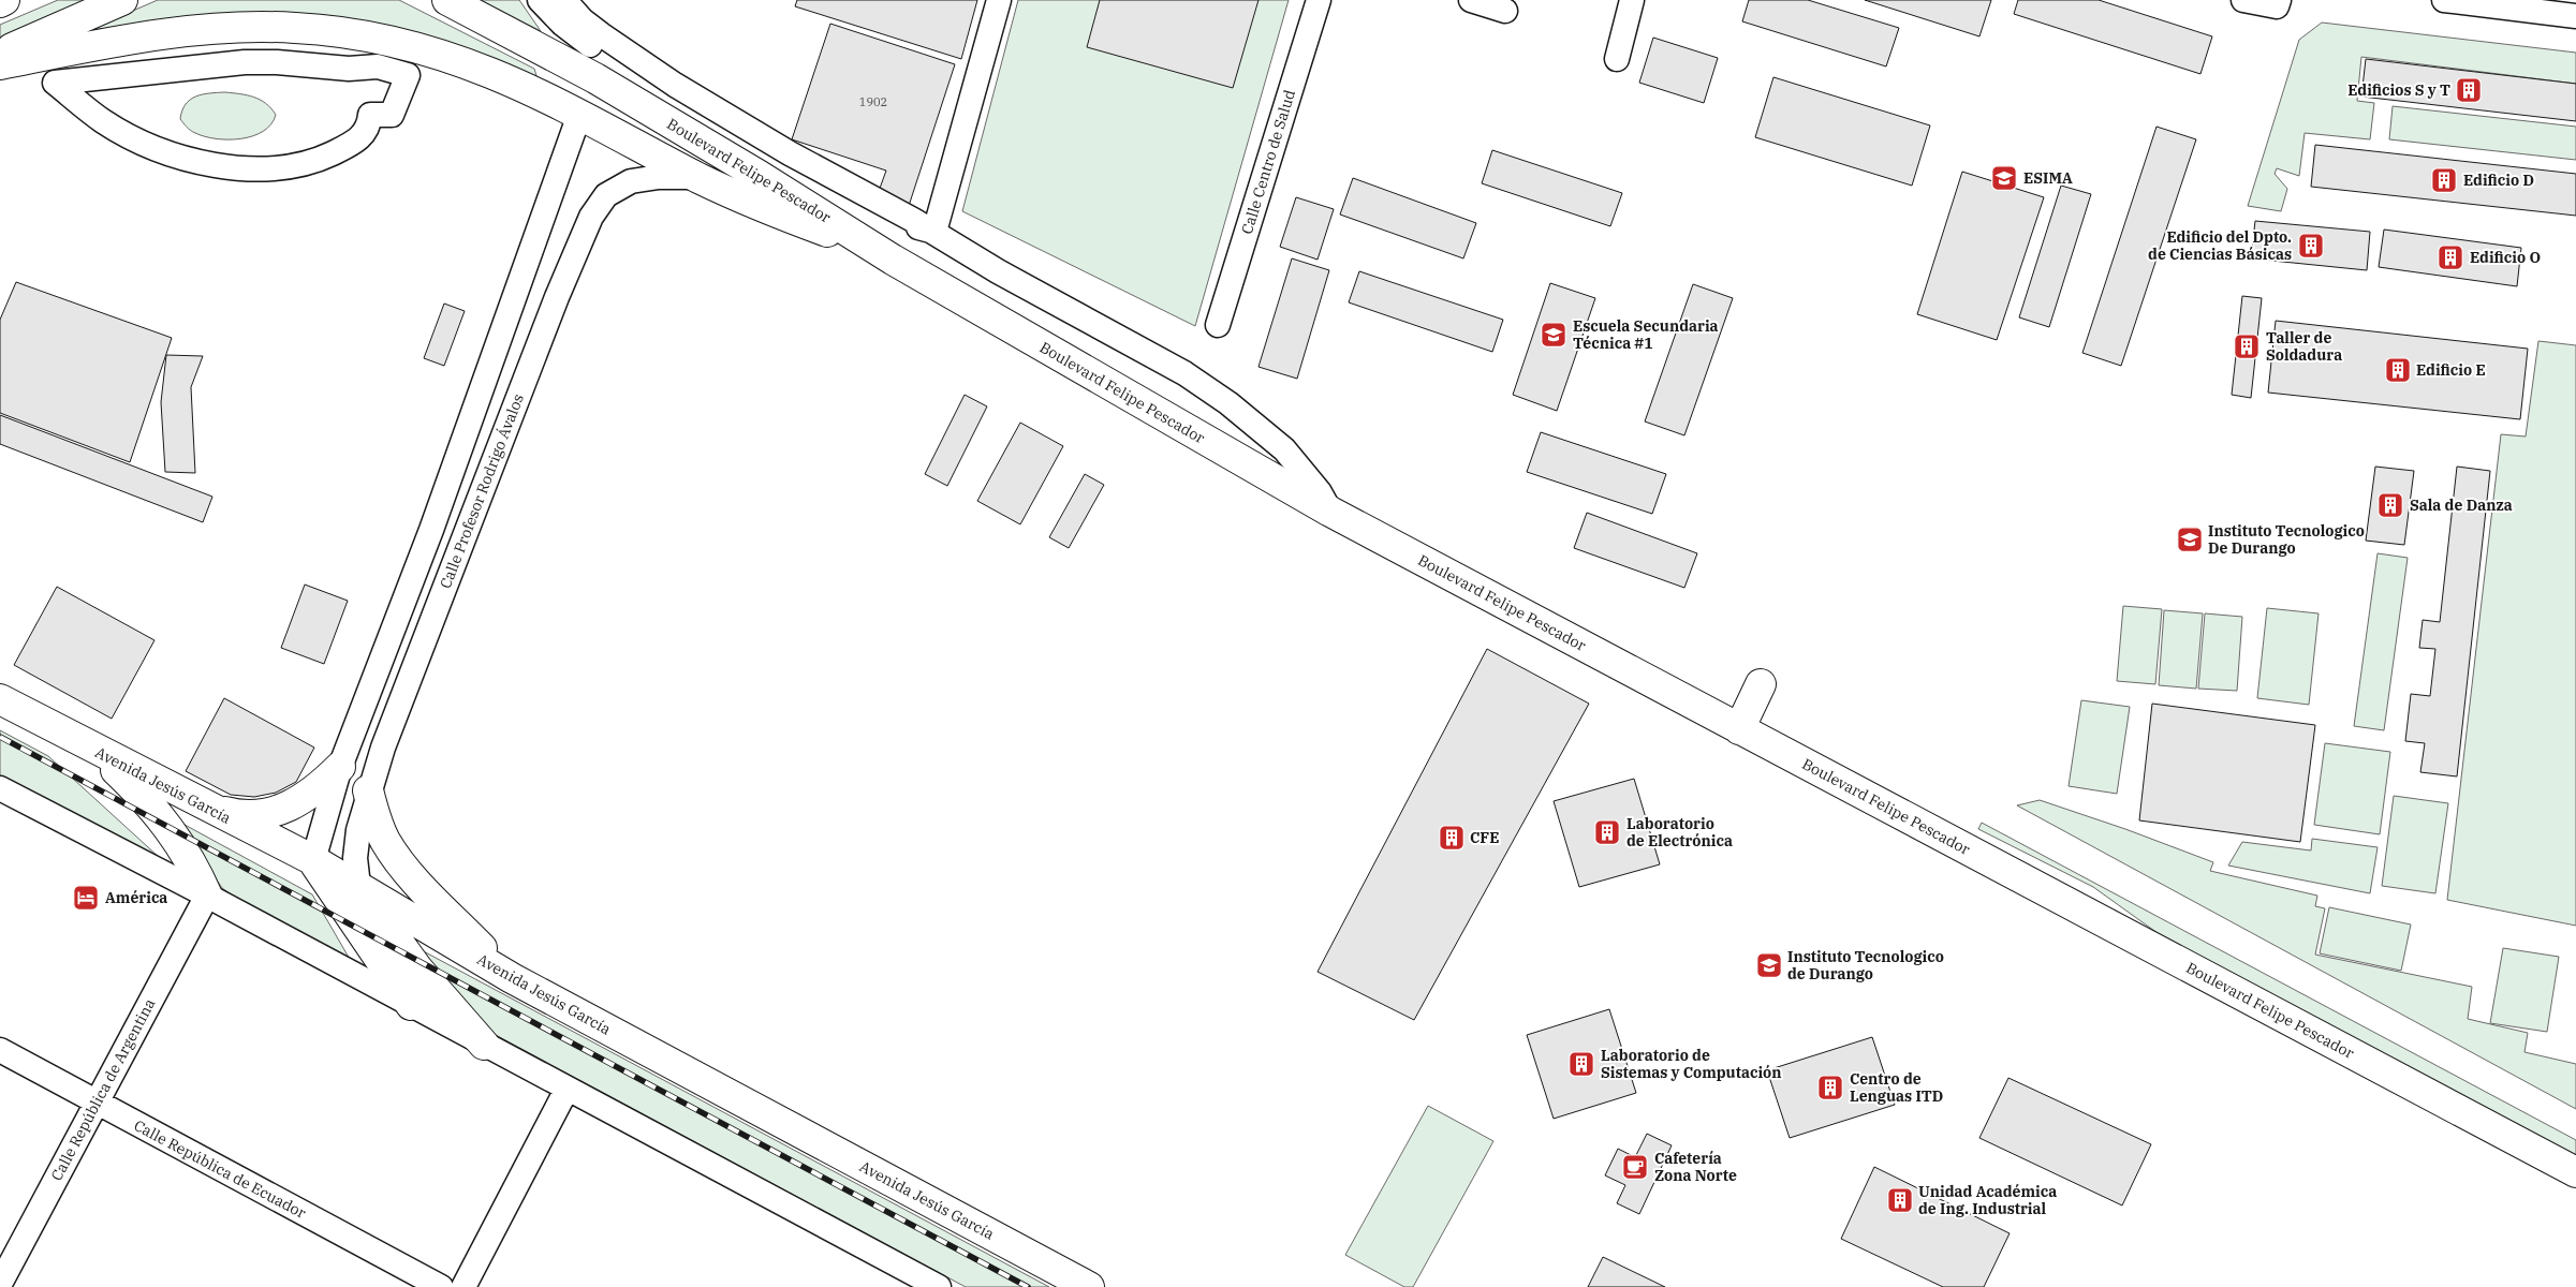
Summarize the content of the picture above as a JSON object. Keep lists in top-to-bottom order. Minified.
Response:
{"streets":{"main road":["Boulevard Felipe Pescador","Avenida Jesús García"],"street":["Calle Centro de Salud","Calle Profesor Rodrigo Ávalos","Calle República de Argentina","Calle República de Ecuador"]},"crossings":[["Calle Profesor Rodrigo Ávalos","Avenida Jesús García"],["Calle República de Argentina","Calle República de Ecuador"]],"places":{"building":["Edificios S y T","Edificio D","Edificio del Dpto. de Ciencias Básicas","Edificio O","Taller de Soldadura","Edificio E","Sala de Danza","Laboratorio de Electrónica","CFE","Laboratorio de Sistemas y Computación","Centro de Lenguas ITD","Unidad Académica de Ing. Industrial"],"school or university":["ESIMA","Escuela Secundaria Técnica #1","Instituto Tecnologico De Durango","Instituto Tecnologico de Durango"],"hotel":["América"],"cafe":["Cafetería Zona Norte"]},"house_numbers":["1902"]}
